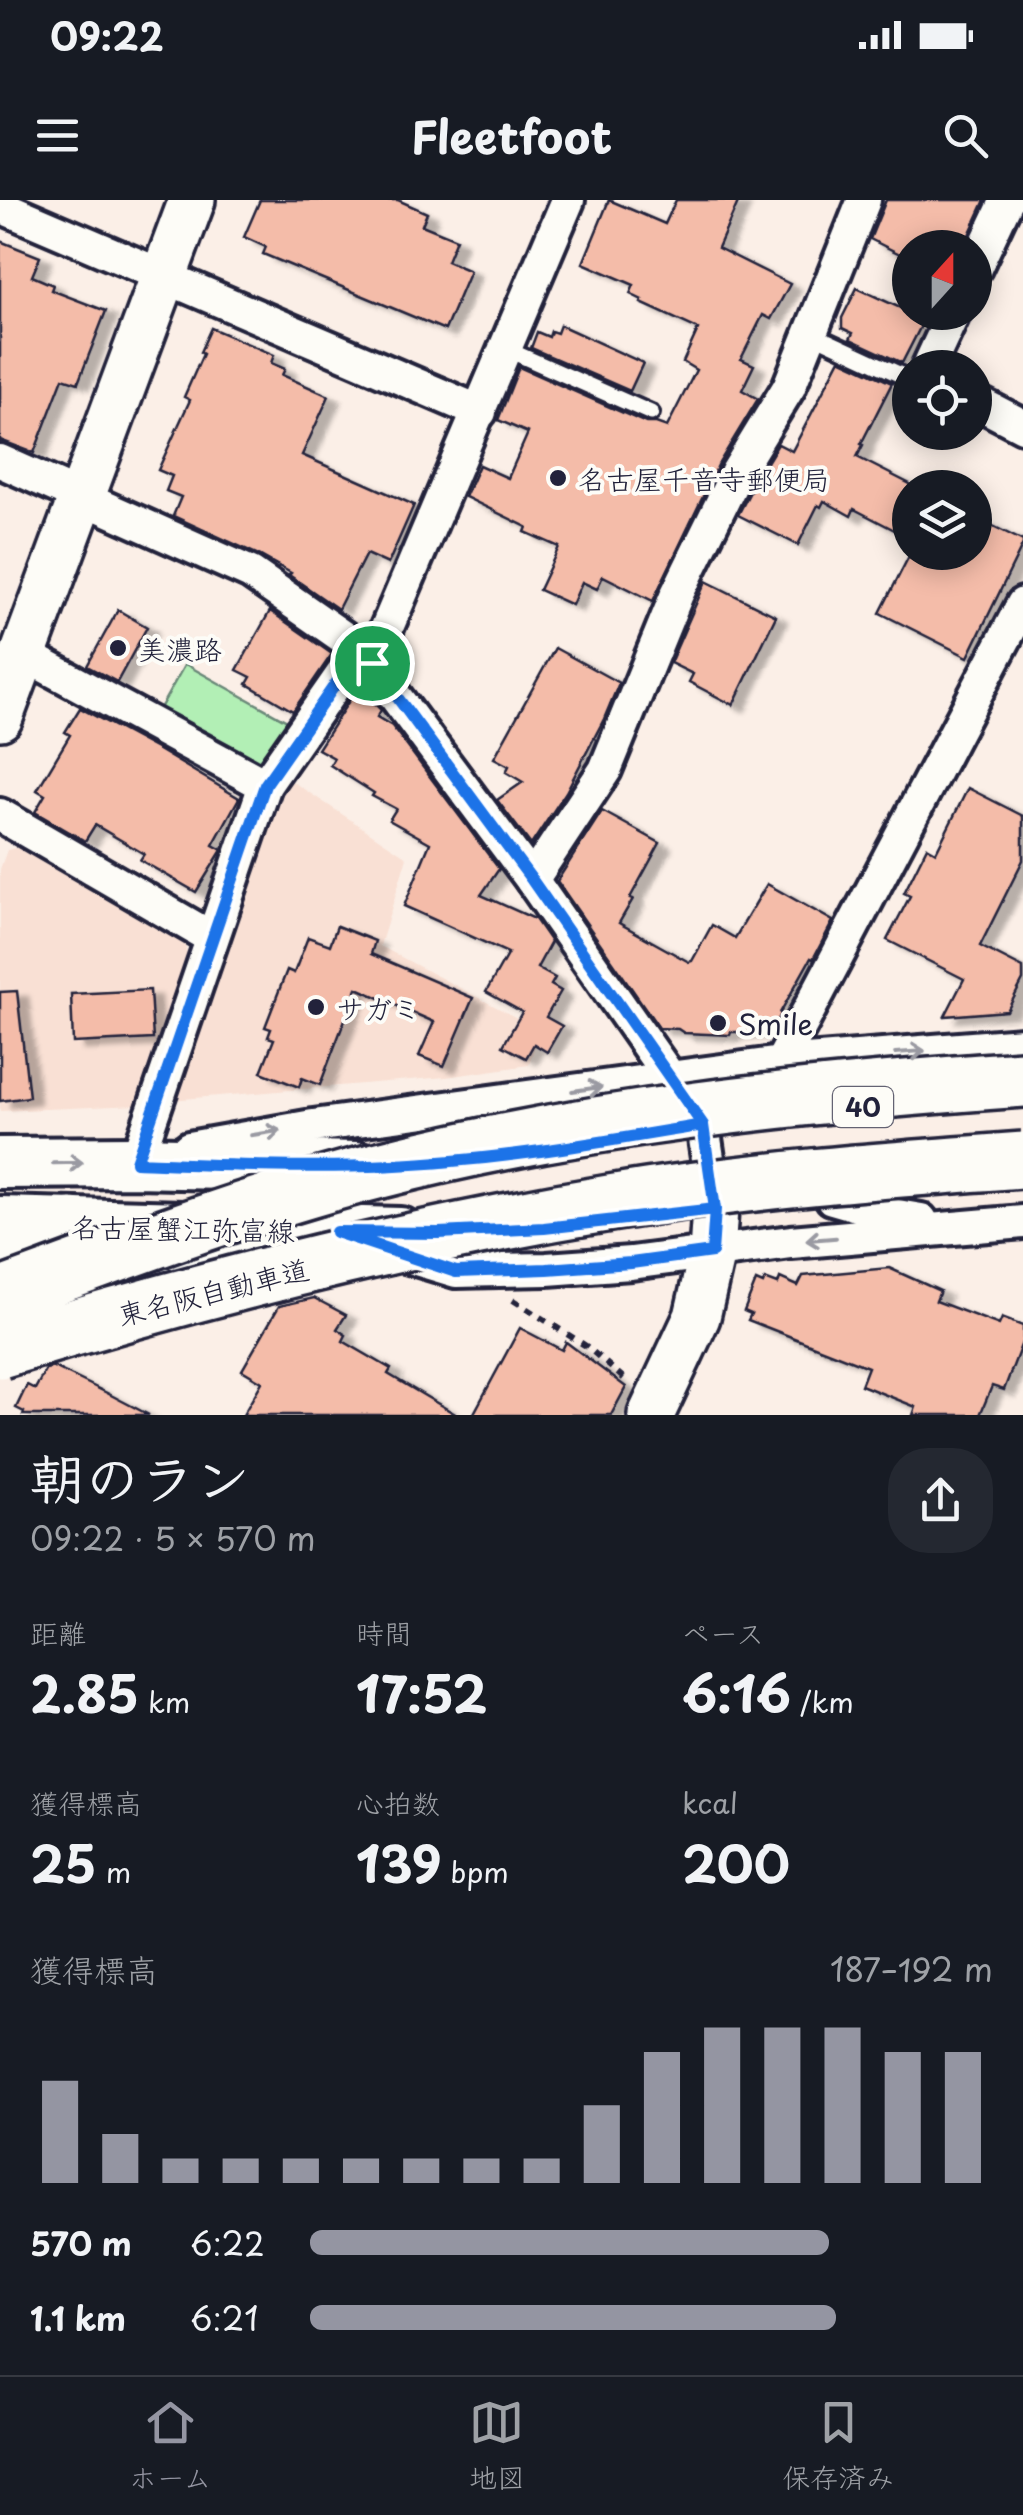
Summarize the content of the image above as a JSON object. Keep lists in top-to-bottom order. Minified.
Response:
{"streets":{"highway":["東名阪自動車道"],"main road":["40","名古屋蟹江弥富線"]},"places":["名古屋千音寺郵便局","美濃路","サガミ","Smile"],"north":"top","page":{"status":"09:22","header":"Fleetfoot","heading":["朝のラン","09:22 · 5 × 570 m"],"stats":[["距離","2.85 km"],["時間","17:52"],["ペース","6:16 /km"],["獲得標高","25 m"],["心拍数","139 bpm"],["kcal","200"]],"chart":["獲得標高","187–192 m"],"list":[{"name":"570 m","note":"6:22"},{"name":"1.1 km","note":"6:21"}],"tabs":["ホーム","地図","保存済み"]}}
